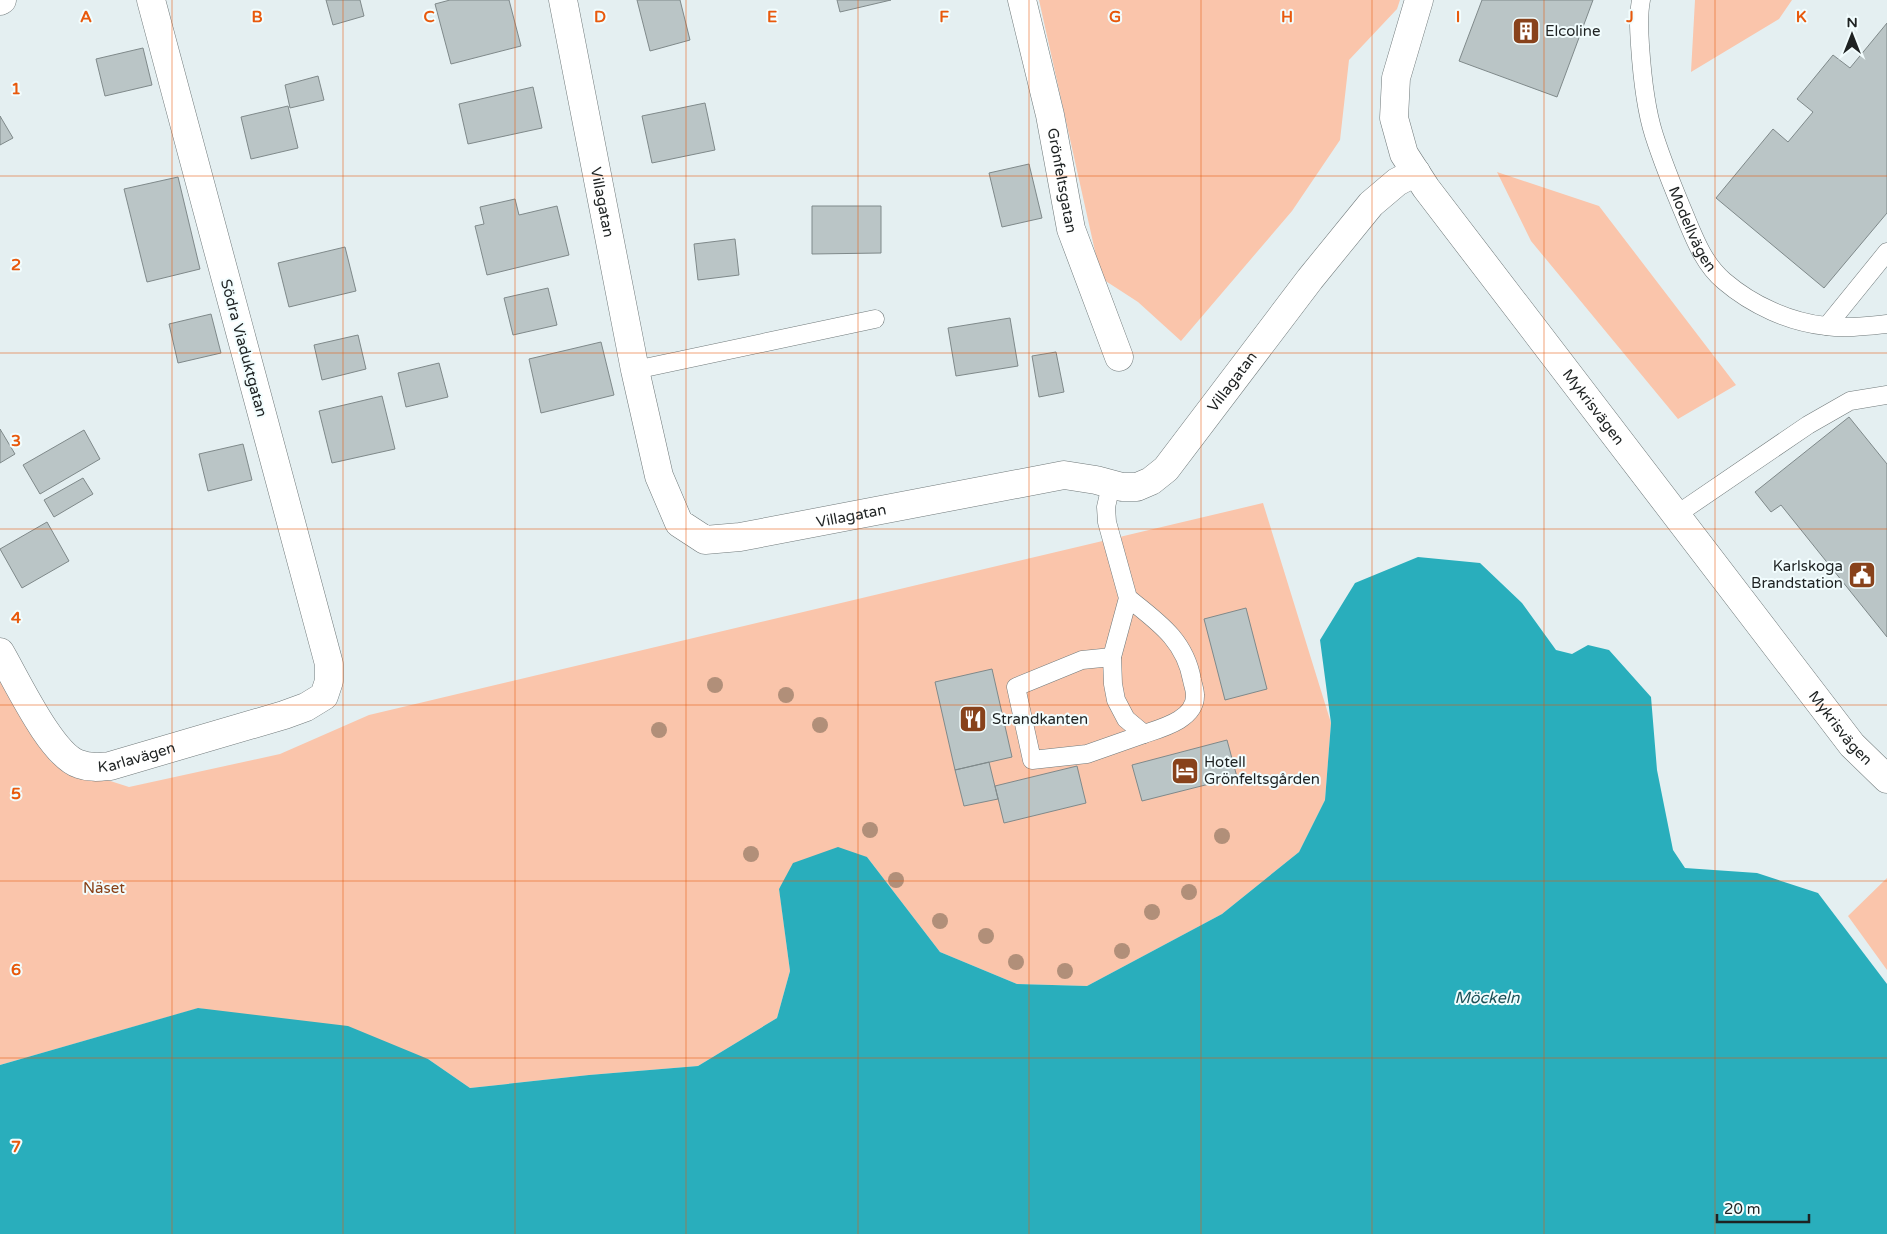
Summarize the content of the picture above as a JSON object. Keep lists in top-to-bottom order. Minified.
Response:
{"streets":{"street":["Grönfeltsgatan","Villagatan","Södra Viaduktgatan","Mykrisvägen","Karlavägen"],"lane":["Modellvägen"]},"crossings":[["Villagatan","Mykrisvägen"],["Södra Viaduktgatan","Karlavägen"]],"water":["Möckeln"],"parks":["Näset"],"places":{"building":["Elcoline"],"public building":["Karlskoga Brandstation"],"restaurant":["Strandkanten"],"hotel":["Hotell Grönfeltsgården"]},"scale_bar":"20 m","north":"top","grid":{"columns":["A","B","C","D","E","F","G","H","I","J","K"],"rows":["1","2","3","4","5","6","7"]}}
